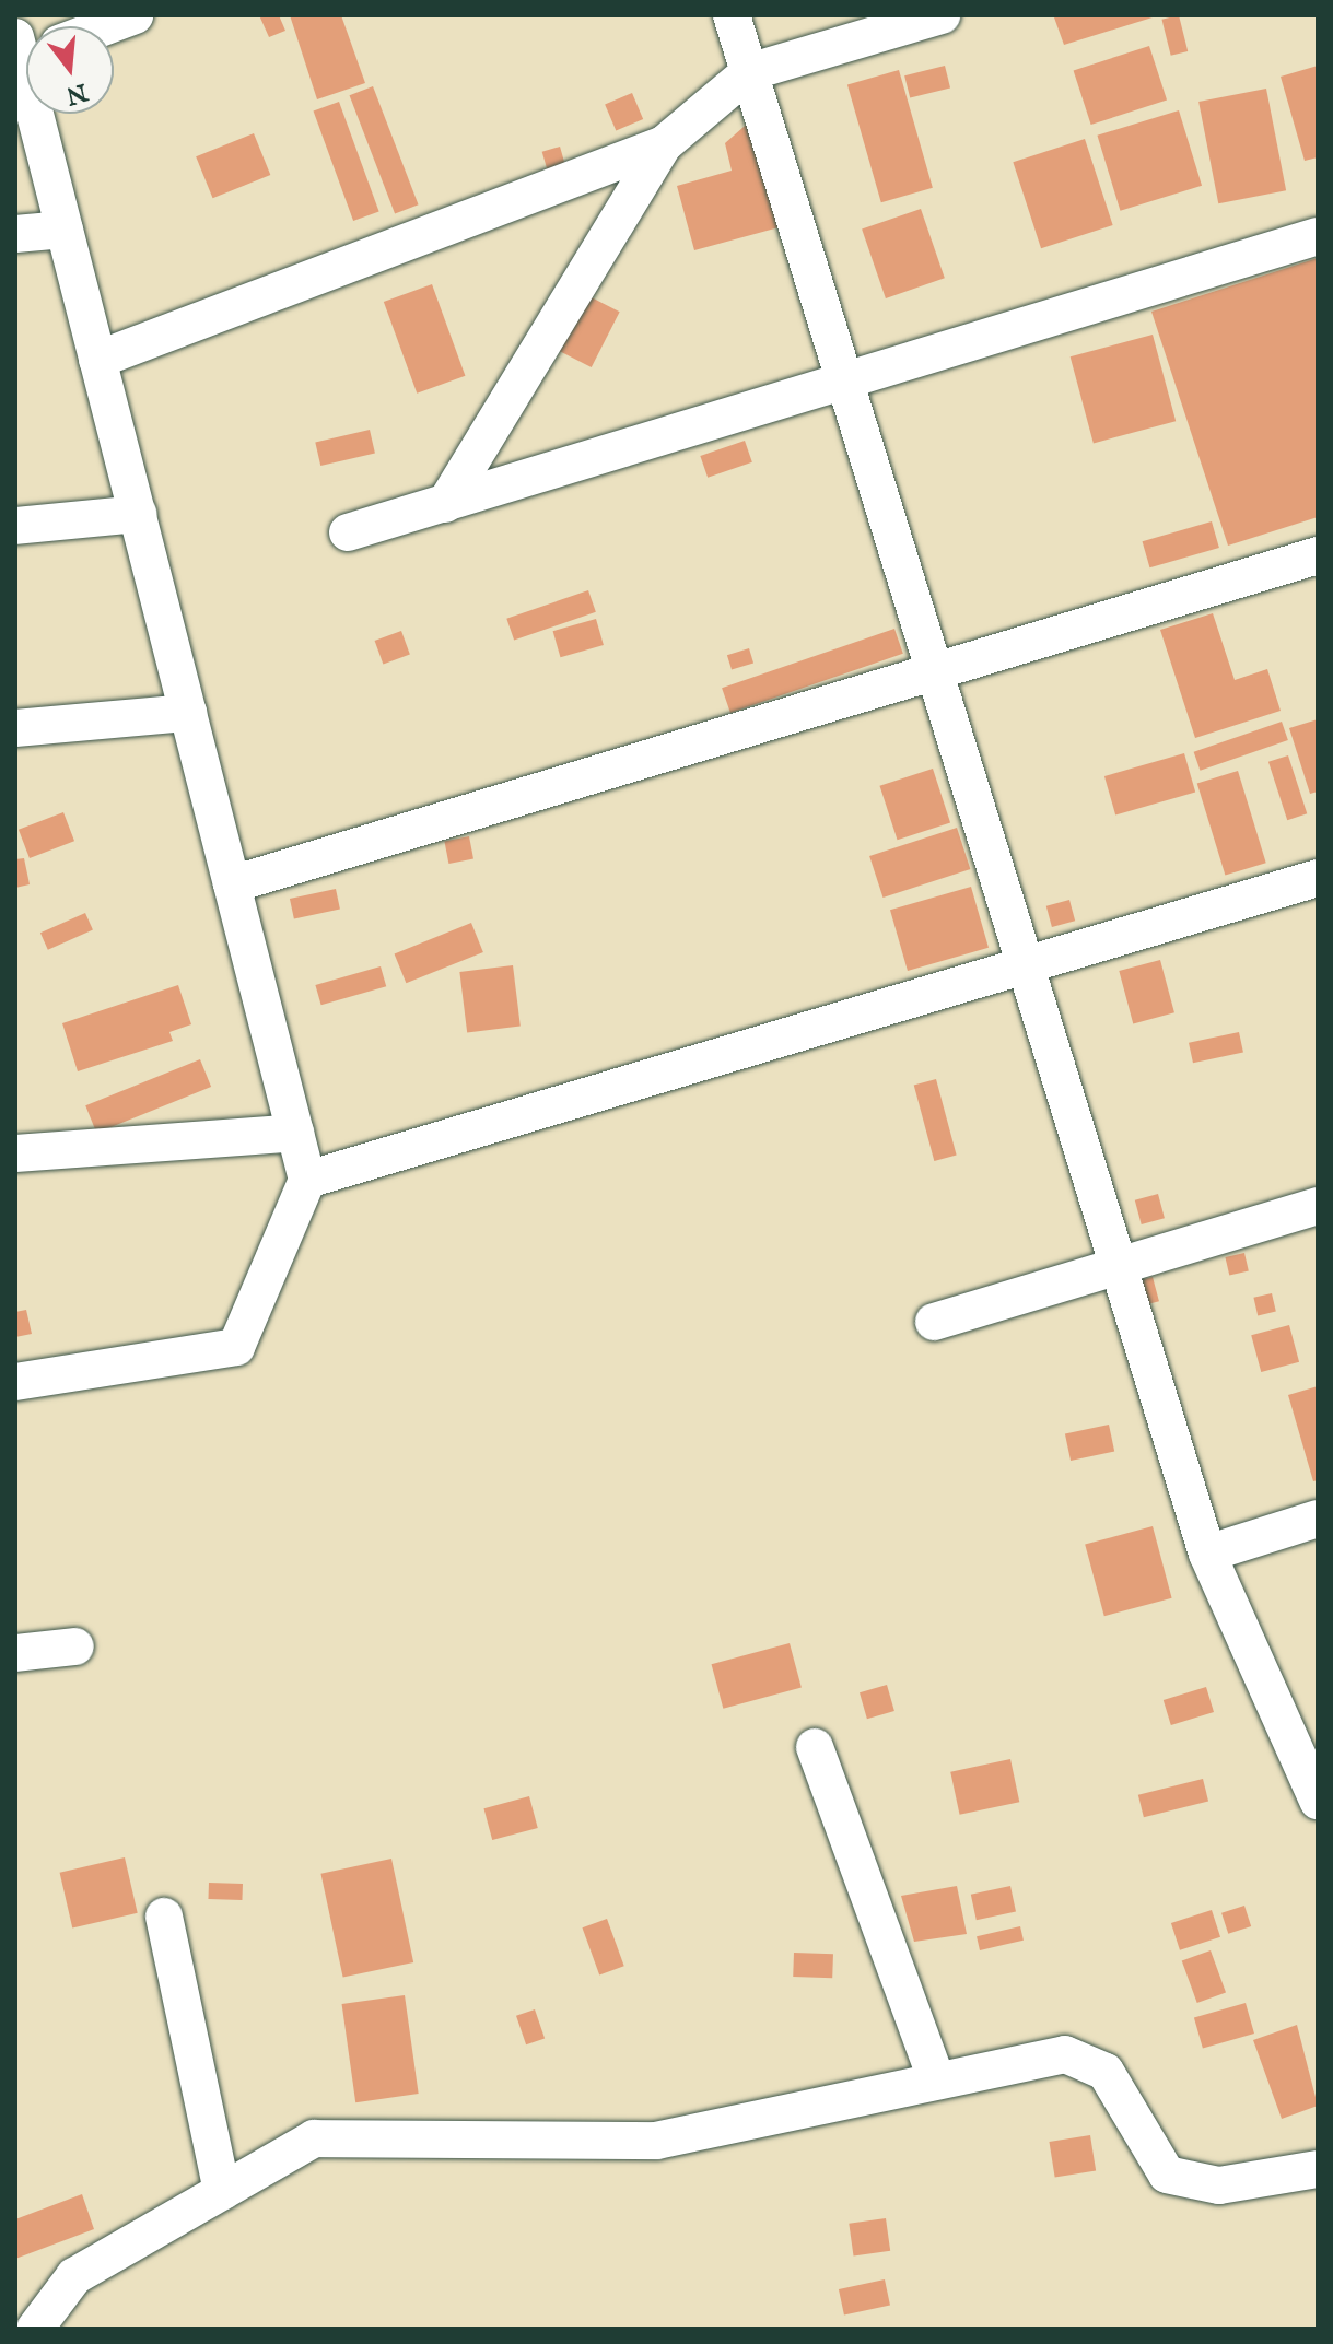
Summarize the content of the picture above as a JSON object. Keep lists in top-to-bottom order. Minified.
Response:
{"north":"bottom"}
